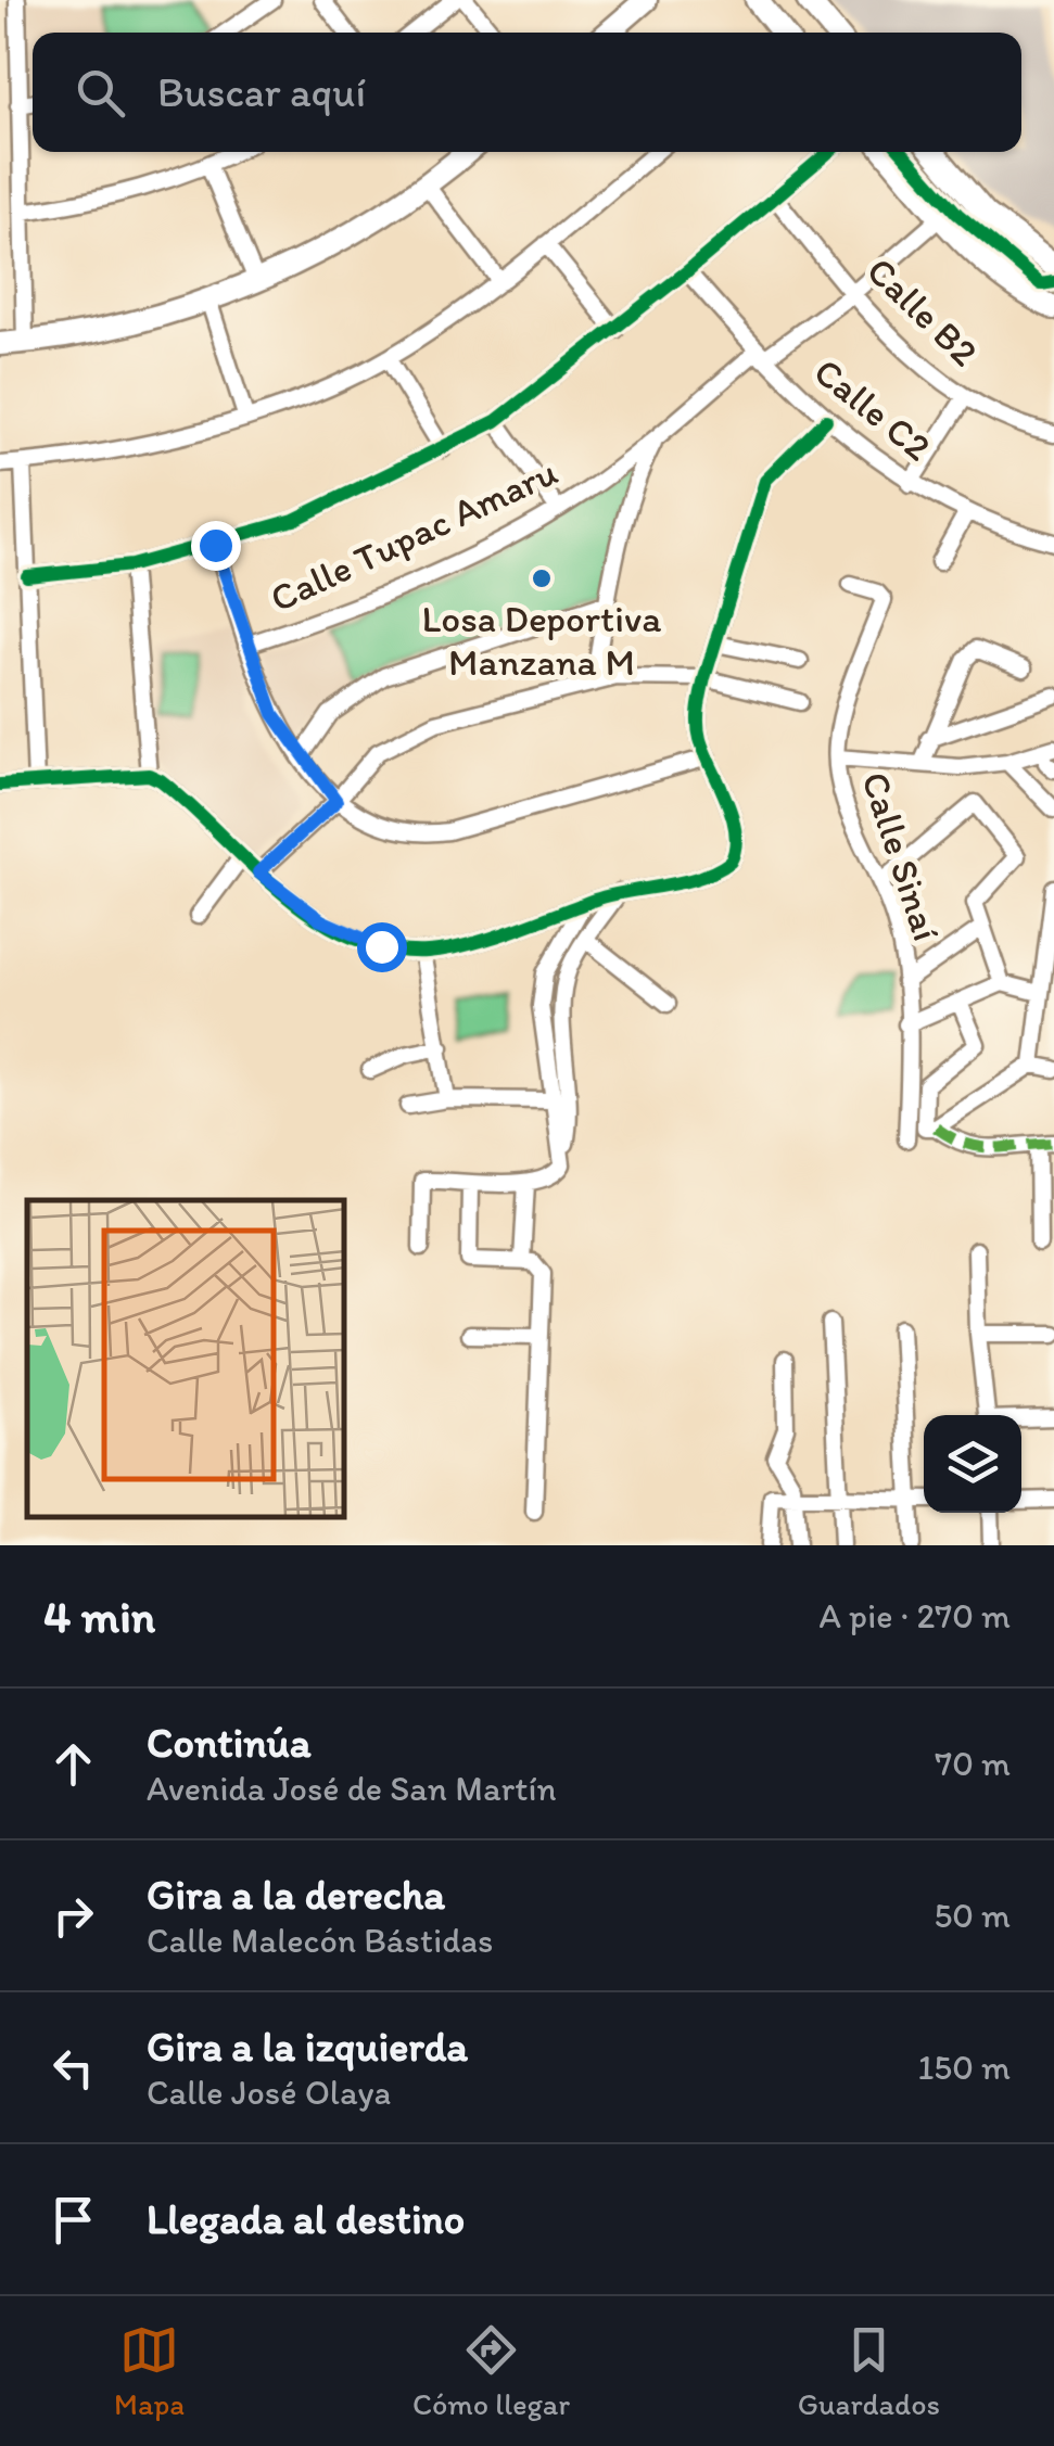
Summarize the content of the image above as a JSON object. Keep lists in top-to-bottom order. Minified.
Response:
{"streets":{"street":["Calle B2","Calle C2","Calle Tupac Amaru","Calle Sinaí"]},"crossings":[["Calle B2","Calle Tupac Amaru"],["Calle C2","Calle Tupac Amaru"]],"places":["Losa Deportiva Manzana M"],"page":{"search":"Buscar aquí","heading":["4 min","A pie · 270 m"],"list":[["Continúa","Avenida José de San Martín","70 m"],["Gira a la derecha","Calle Malecón Bástidas","50 m"],["Gira a la izquierda","Calle José Olaya","150 m"],"Llegada al destino"],"nav":["Mapa","Cómo llegar","Guardados"]}}
